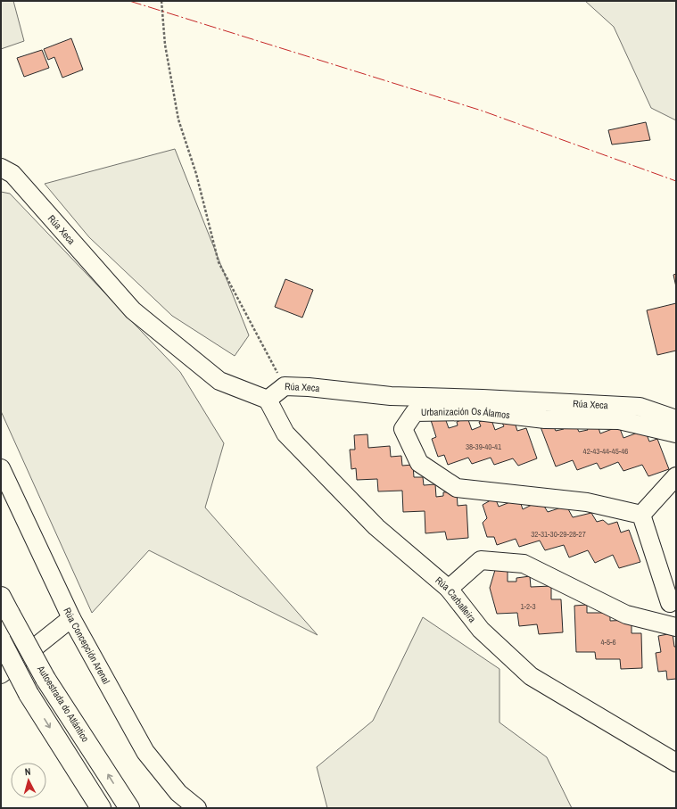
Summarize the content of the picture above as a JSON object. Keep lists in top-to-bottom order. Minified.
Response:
{"streets":{"highway":["Autoestrada do Atlántico"],"street":["Rúa Xeca","Urbanización Os Álamos","Rúa Carballeira","Rúa Concepción Arenal"]},"crossings":[["Rúa Xeca","Rúa Carballeira"]],"house_numbers":["38-39-40-41","42-43-44-45-46","32-31-30-29-28-27","1-2-3","4-5-6"],"north":"top"}
